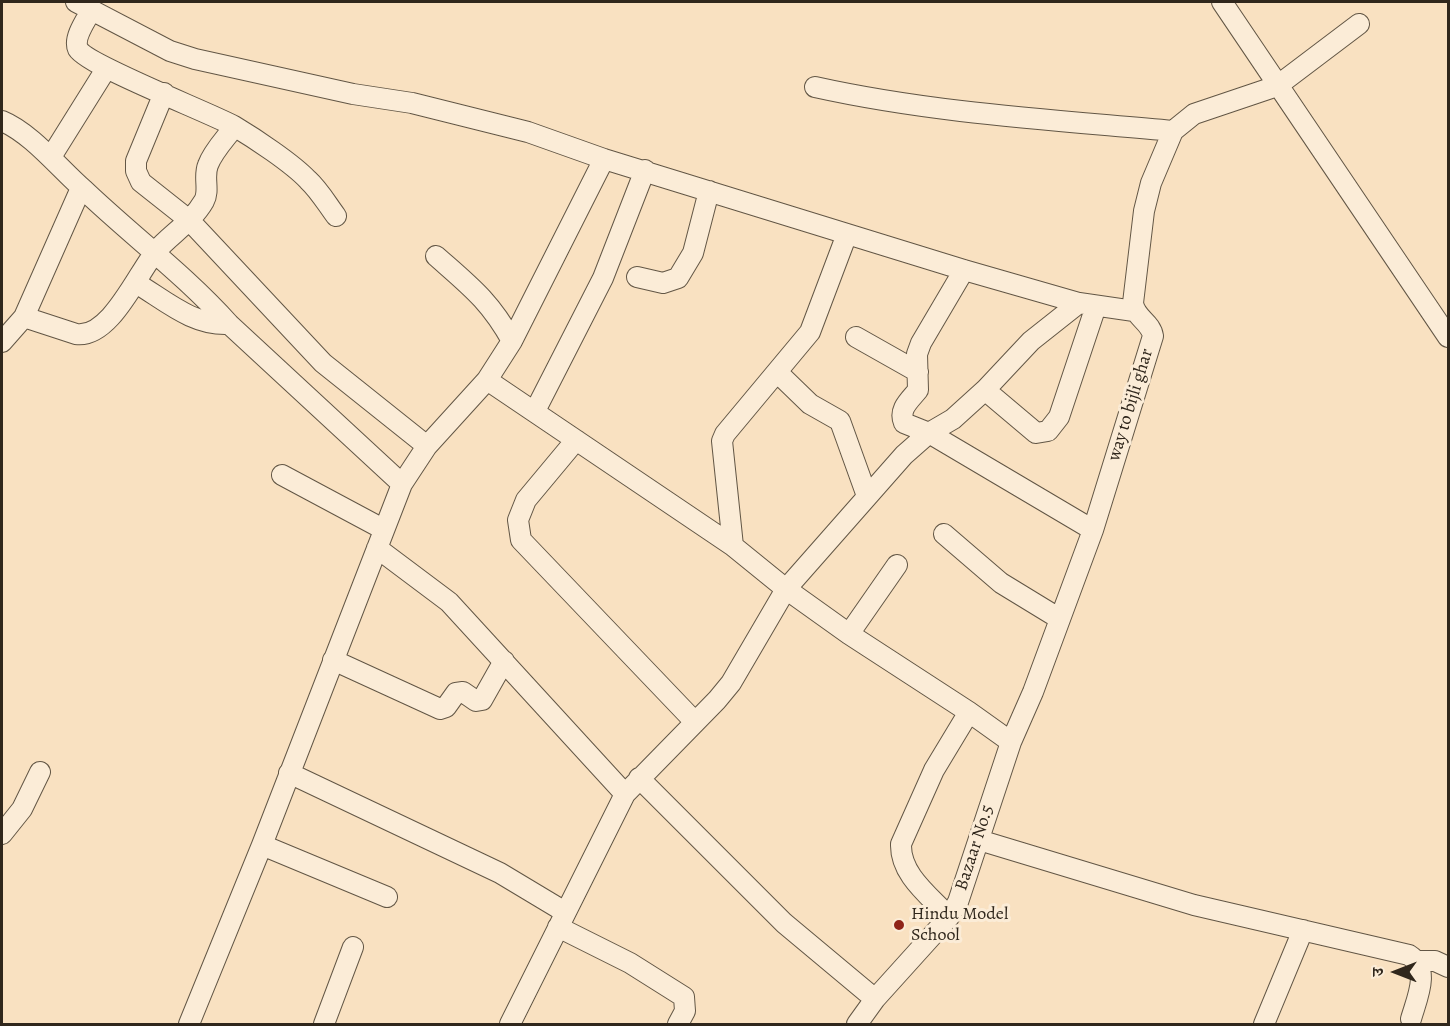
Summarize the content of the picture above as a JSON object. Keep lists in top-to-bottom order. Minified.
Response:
{"streets":{"street":["way to bijli ghar","Bazaar No.5"]},"crossings":[["way to bijli ghar","Bazaar No.5"]],"places":["Hindu Model School"],"north":"left"}
